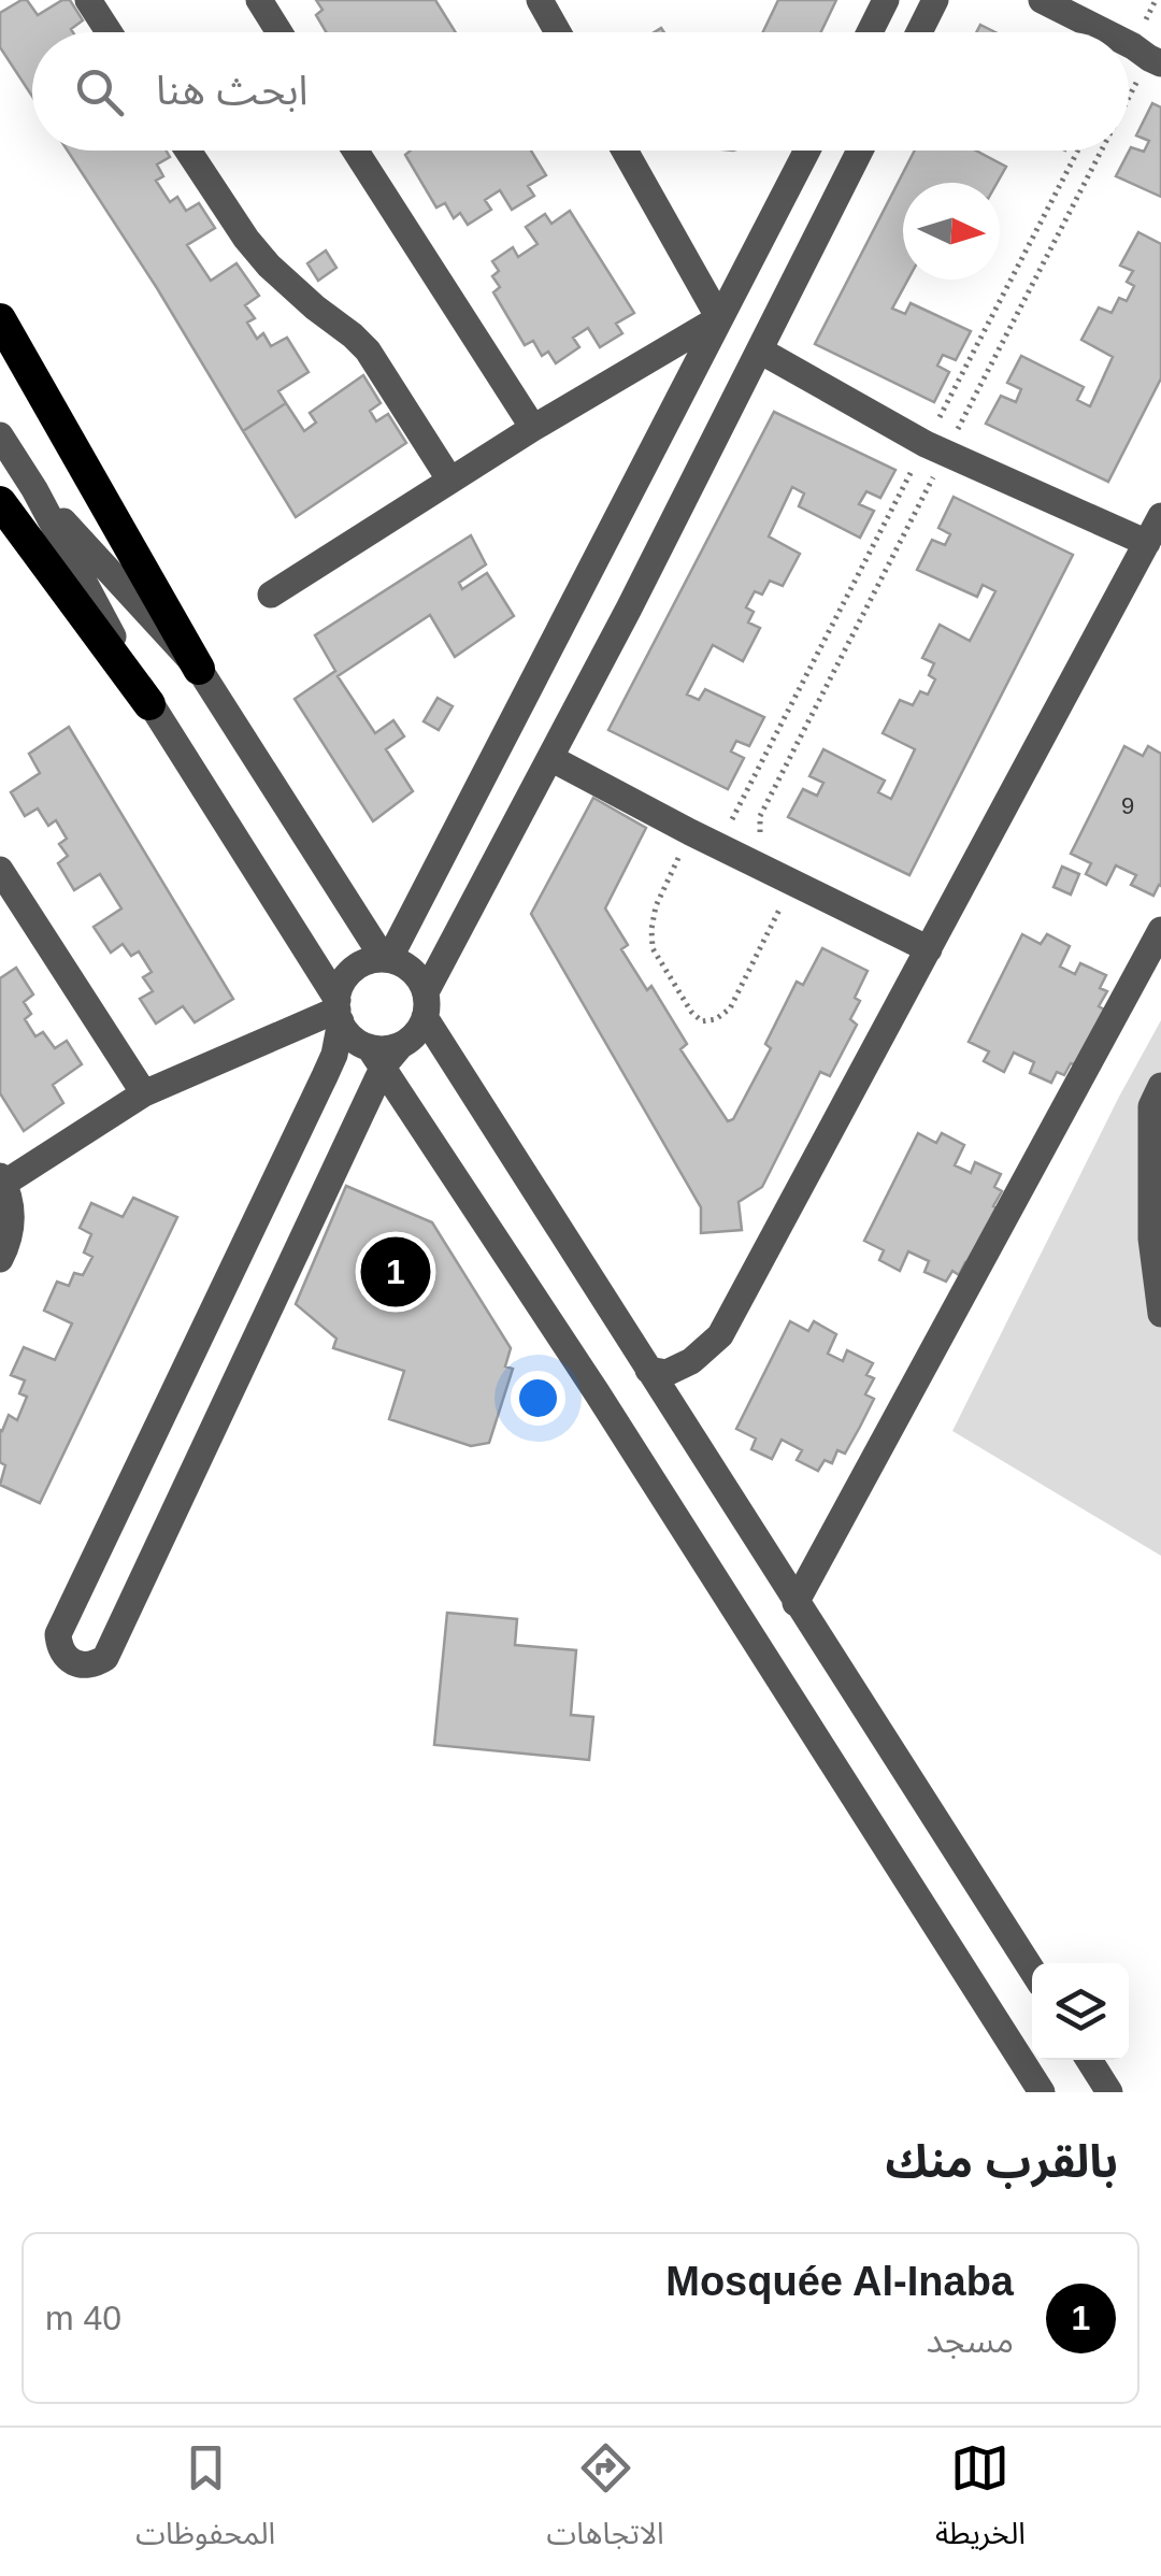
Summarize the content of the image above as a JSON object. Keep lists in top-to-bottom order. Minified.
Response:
{"house_numbers":["9"],"north":"right","page":{"search":"ابحث هنا","pins":"1","heading":"بالقرب منك","list":[{"mark":"1","name":"Mosquée Al-Inaba","note":"مسجد","value":"40 m"}],"nav":["الخريطة","الاتجاهات","المحفوظات"]}}
